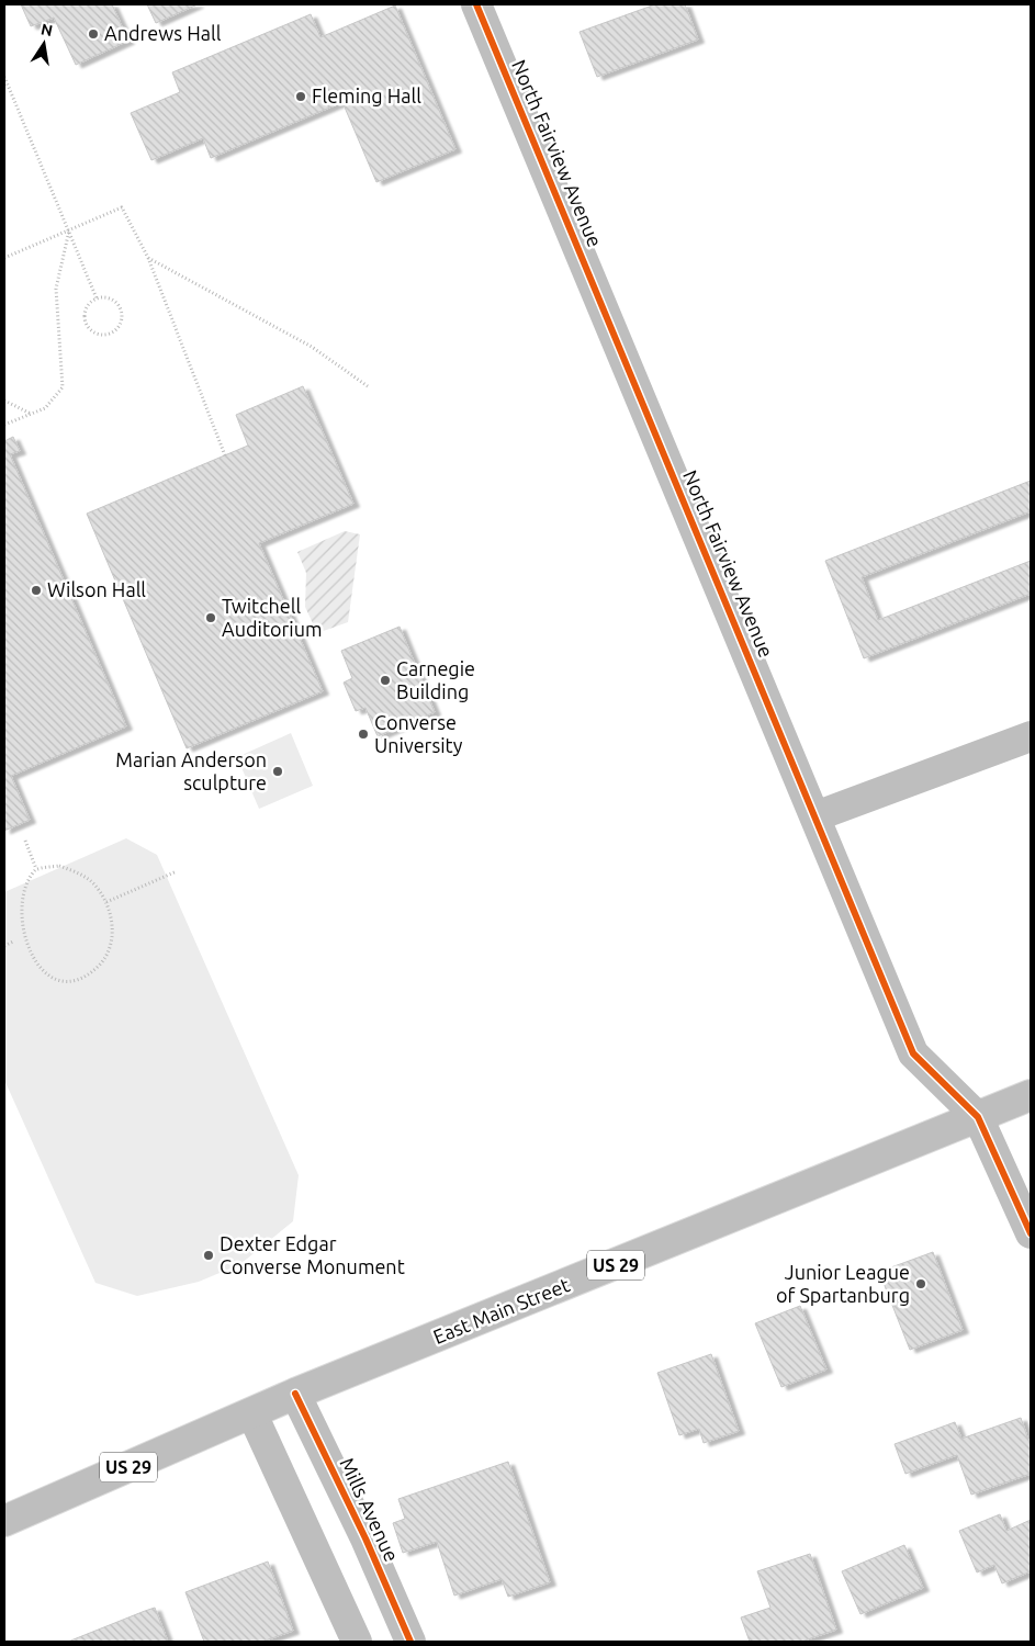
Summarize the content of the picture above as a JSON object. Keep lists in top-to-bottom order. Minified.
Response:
{"streets":{"street":["North Fairview Avenue","US 29","East Main Street","Mills Avenue"]},"crossings":[["North Fairview Avenue","East Main Street"],["East Main Street","Mills Avenue"]],"places":["Andrews Hall","Fleming Hall","Wilson Hall","Twitchell Auditorium","Carnegie Building","Converse University","Marian Anderson sculpture","Dexter Edgar Converse Monument","Junior League of Spartanburg"],"north":"top"}
